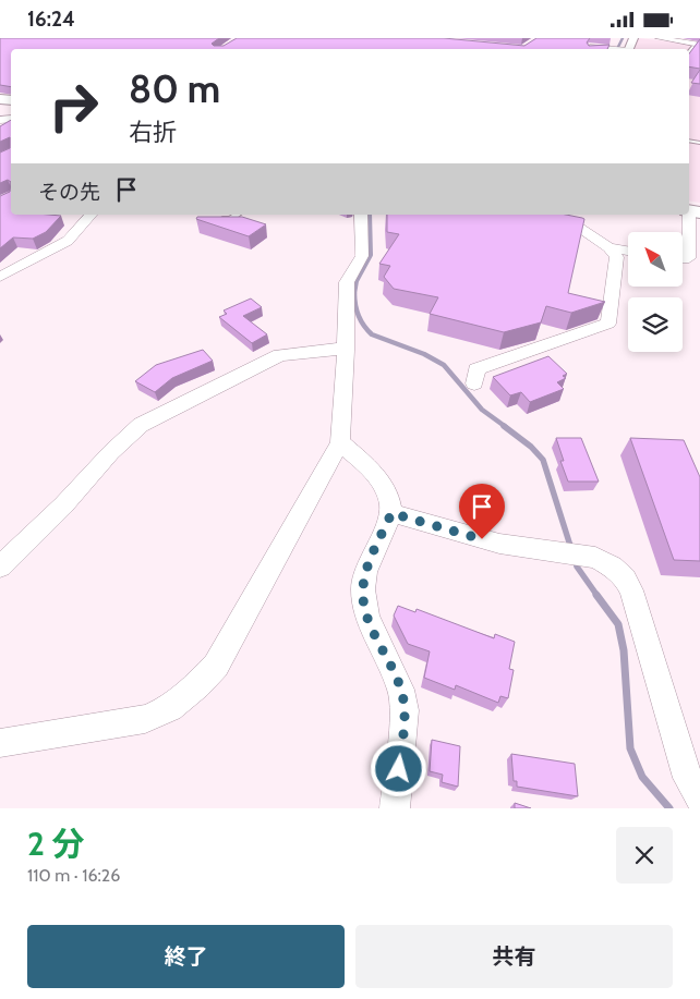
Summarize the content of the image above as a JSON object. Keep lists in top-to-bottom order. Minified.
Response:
{"north":"top left","page":{"status":"16:24","turn":["80 m","右折"],"then":"その先","heading":["2 分","110 m · 16:26"],"buttons":["終了","共有"]}}
